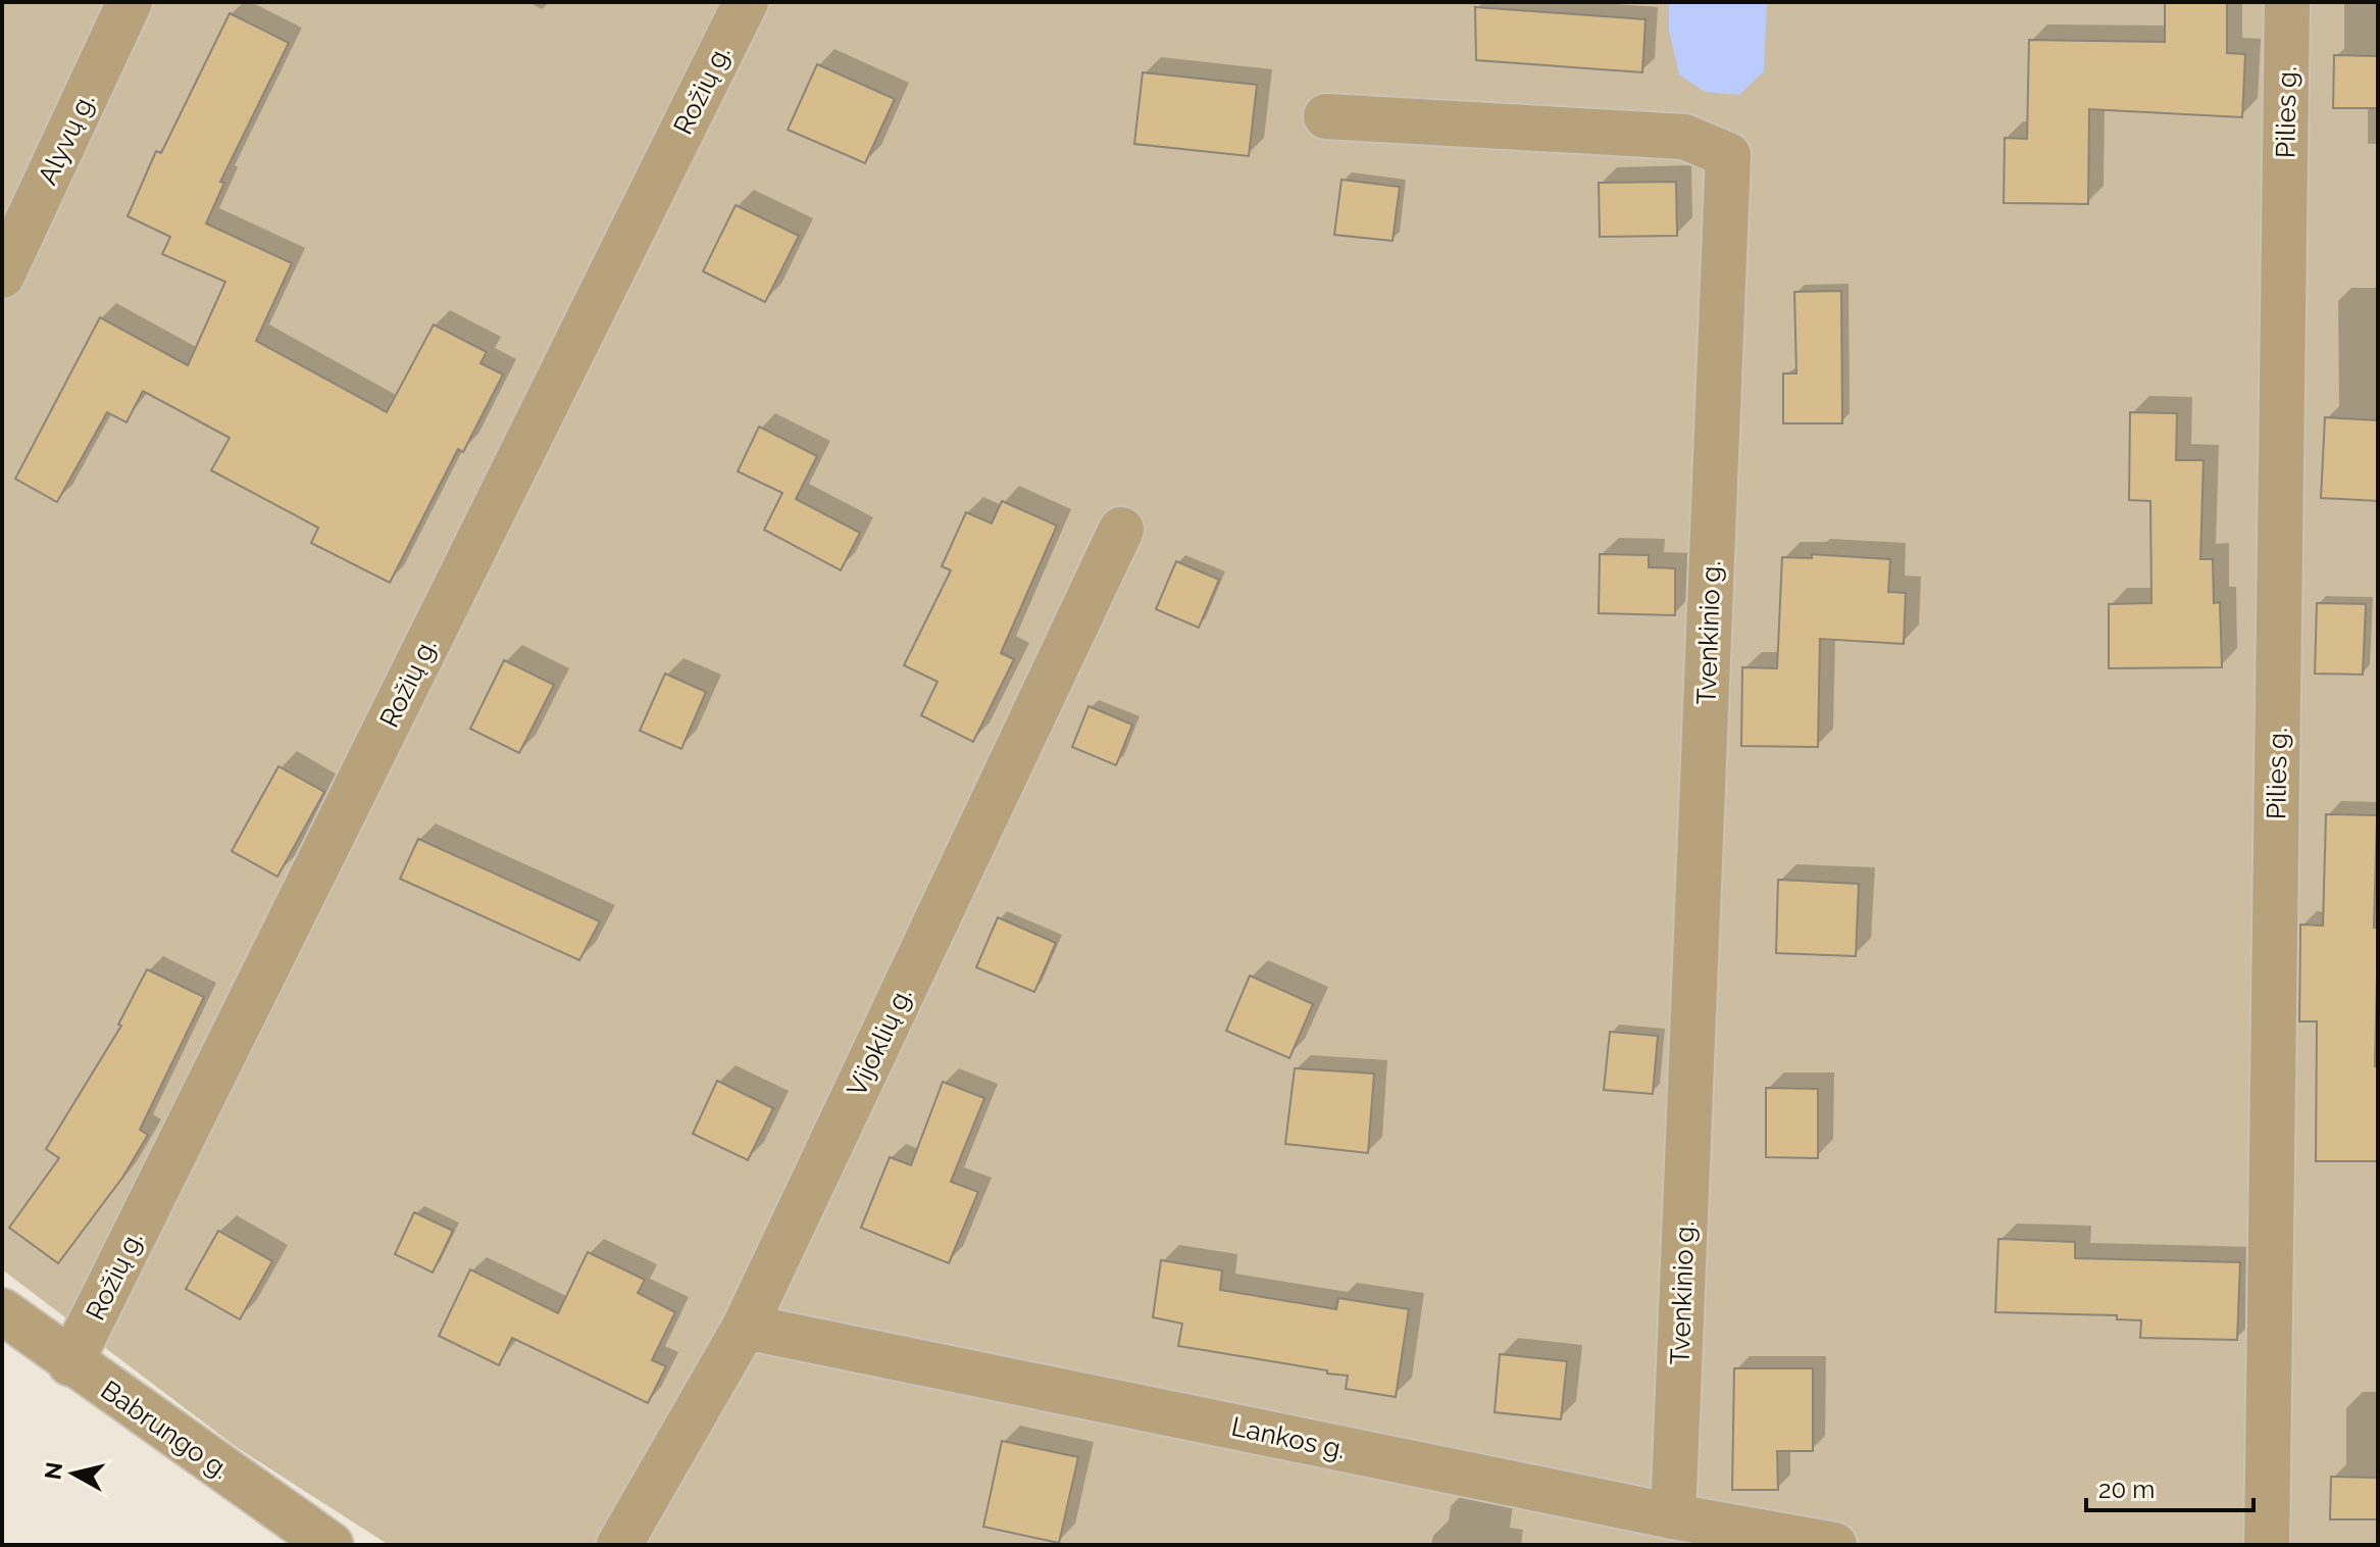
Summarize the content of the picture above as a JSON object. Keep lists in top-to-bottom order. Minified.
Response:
{"streets":{"street":["Rožių g.","Pilies g.","Alyvų g.","Tvenkinio g.","Vijoklių g.","Babrungo g.","Lankos g."]},"crossings":[["Rožių g.","Babrungo g."],["Tvenkinio g.","Lankos g."],["Vijoklių g.","Lankos g."]],"scale_bar":"20 m","north":"left"}
